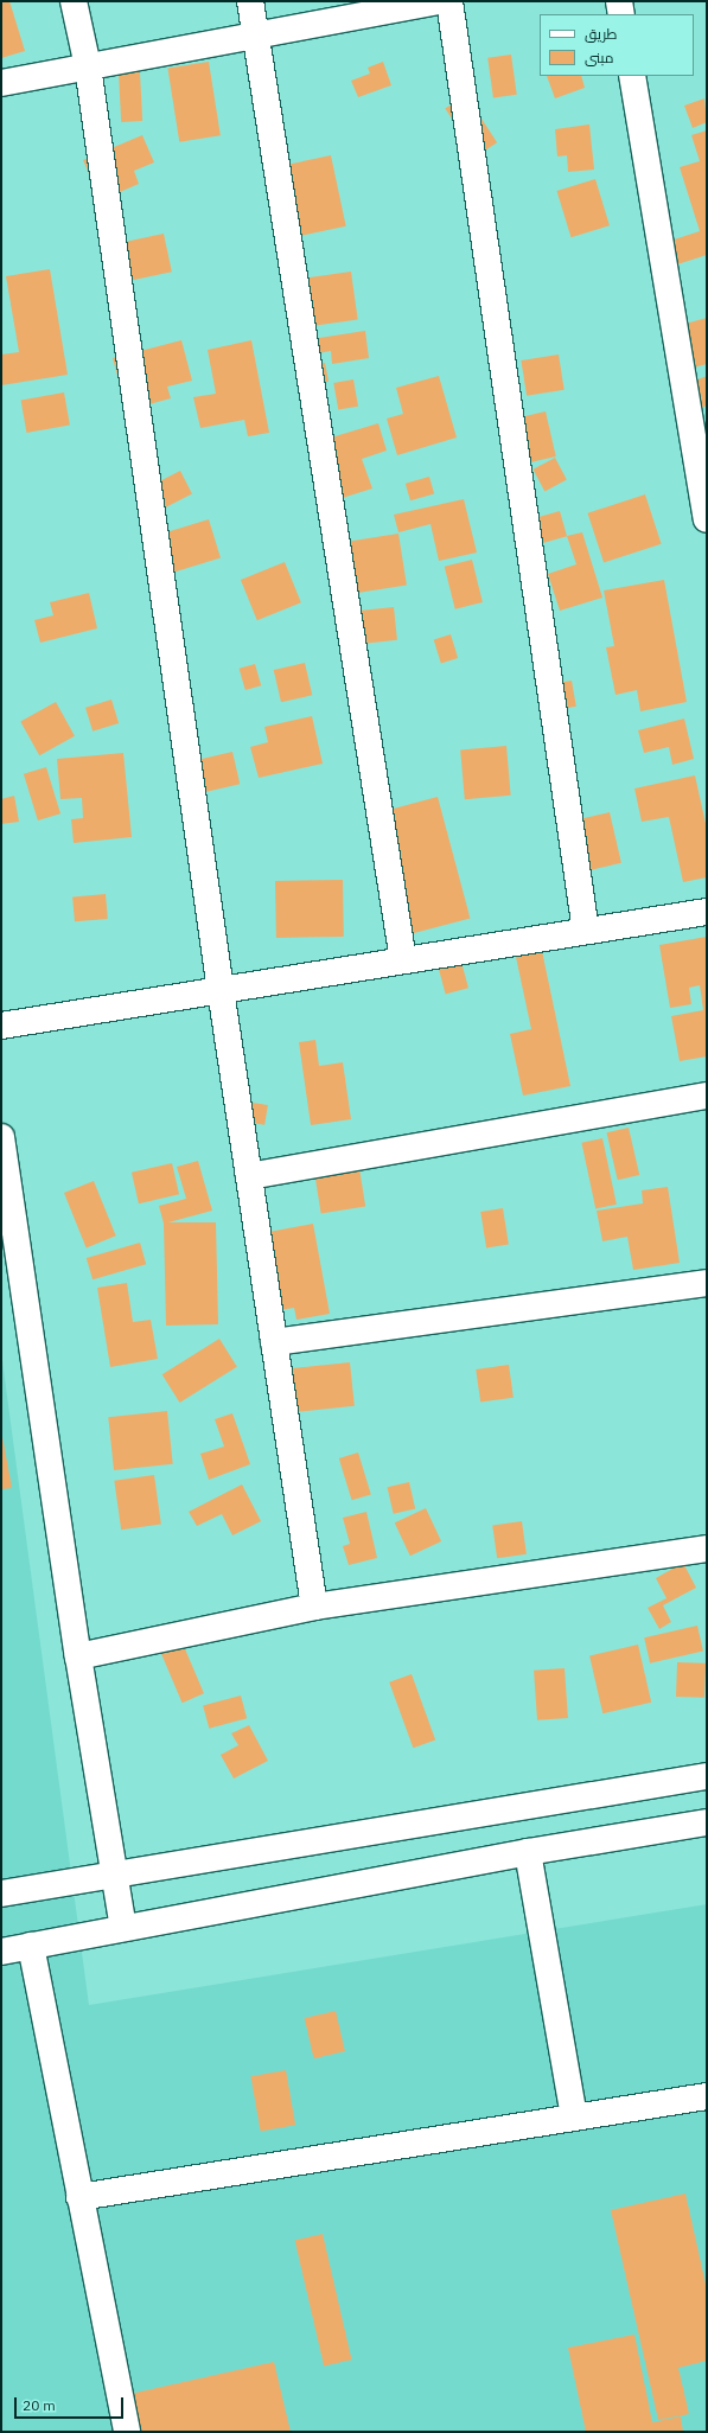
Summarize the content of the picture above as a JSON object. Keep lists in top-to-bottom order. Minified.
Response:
{"legend":["طريق","مبنى"],"scale_bar":"20 m"}
